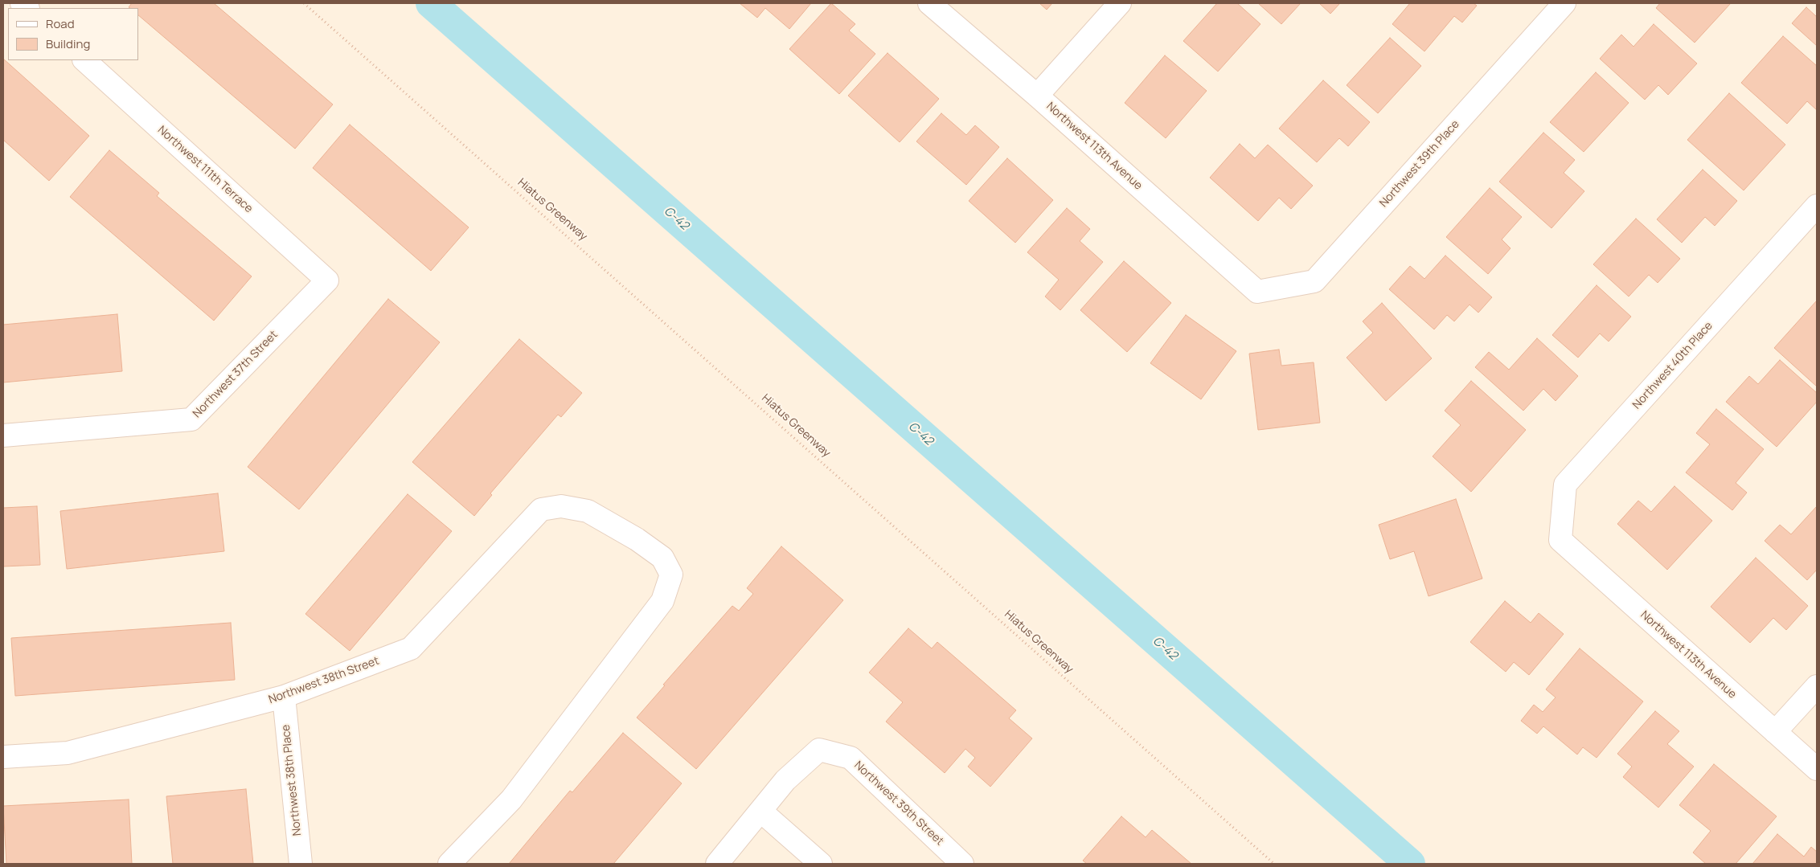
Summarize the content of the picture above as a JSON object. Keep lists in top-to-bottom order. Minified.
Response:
{"streets":{"street":["Northwest 113th Avenue","Northwest 39th Place","Northwest 111th Terrace","Northwest 40th Place","Northwest 37th Street","Northwest 38th Street","Northwest 38th Place","Northwest 39th Street"],"path":["Hiatus Greenway"]},"crossings":[["Northwest 113th Avenue","Northwest 39th Place"],["Northwest 113th Avenue","Northwest 40th Place"],["Northwest 111th Terrace","Northwest 37th Street"],["Northwest 38th Street","Northwest 38th Place"]],"water":["C-42"],"legend":["Road","Building"]}
